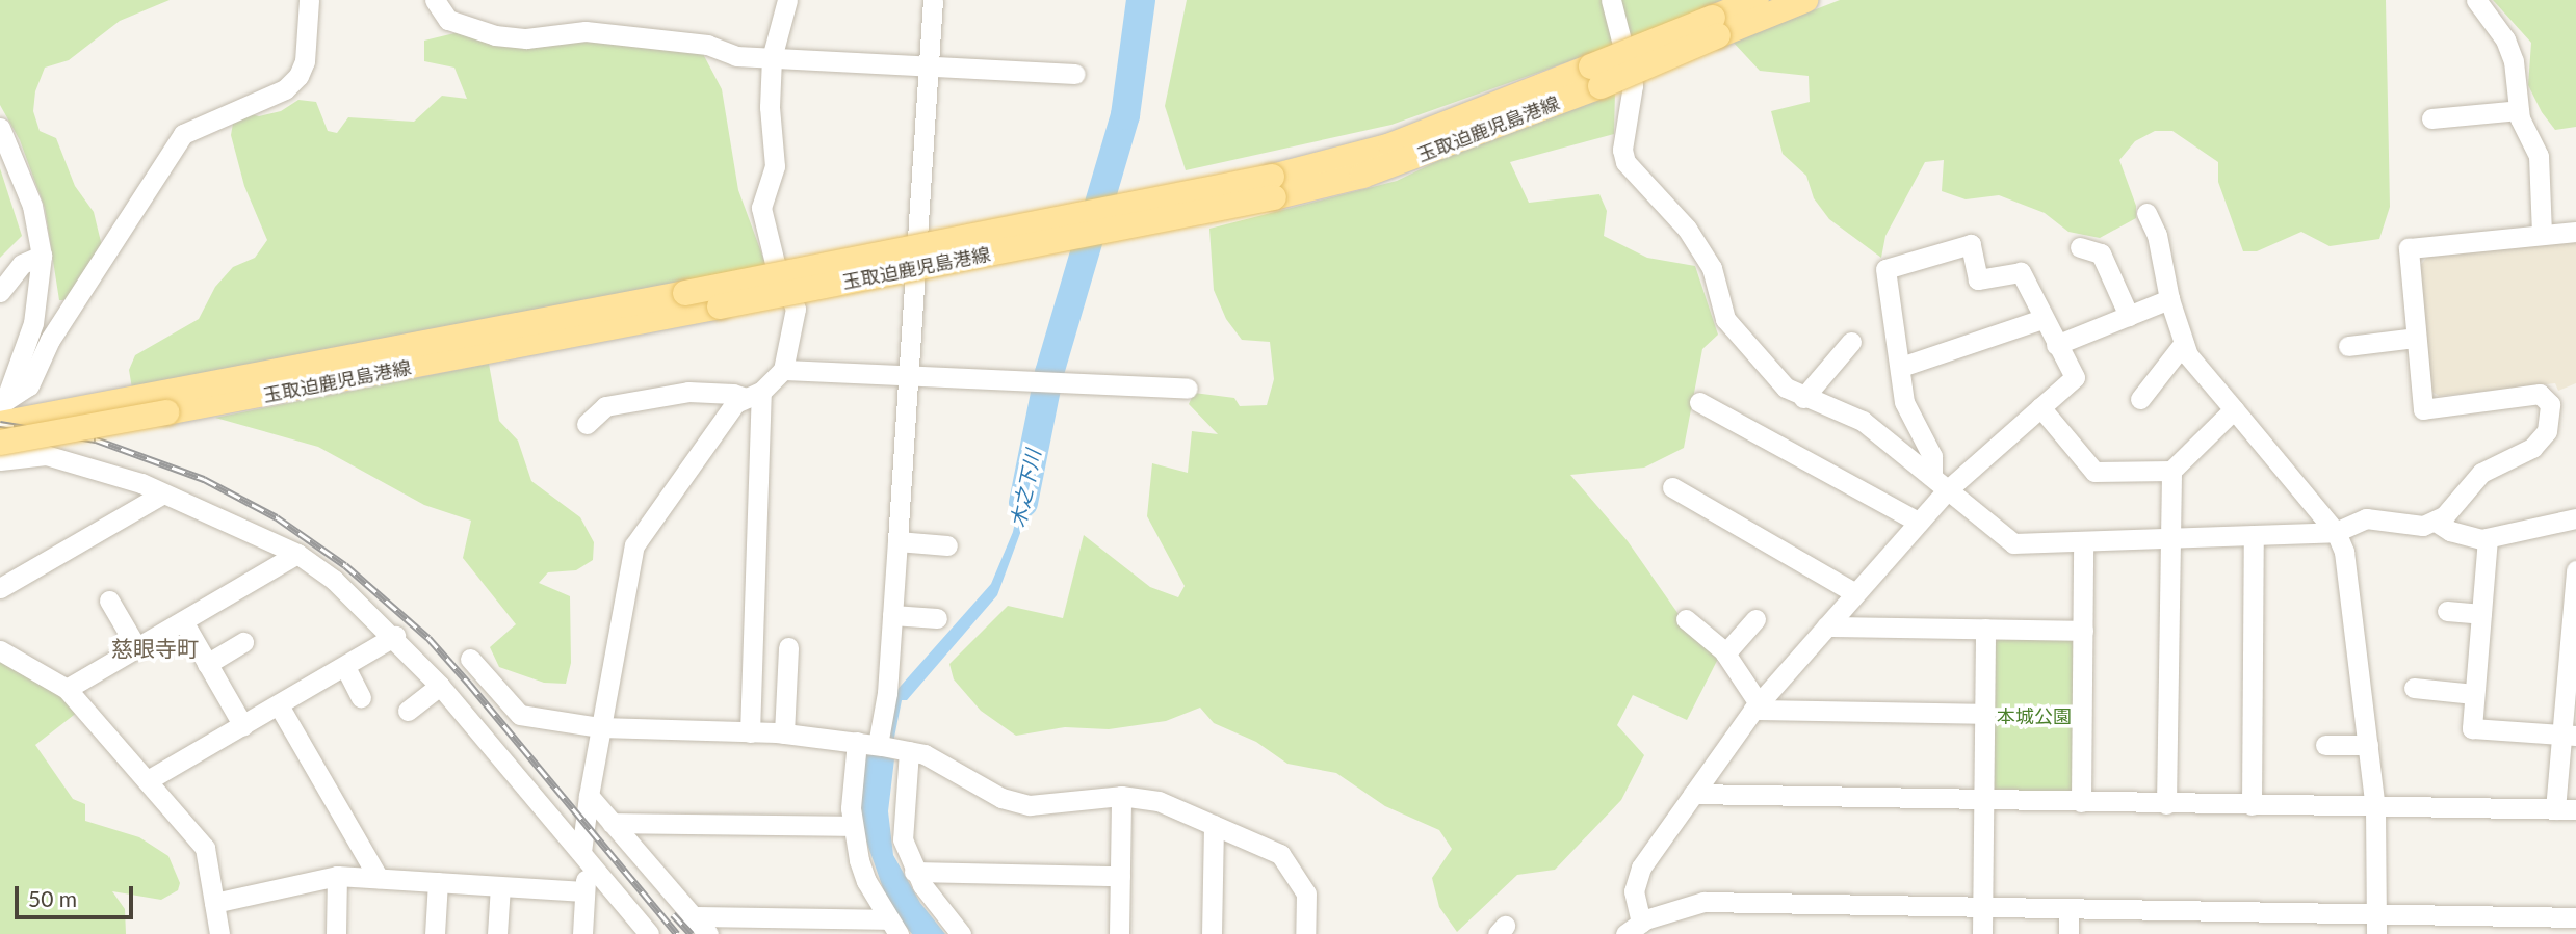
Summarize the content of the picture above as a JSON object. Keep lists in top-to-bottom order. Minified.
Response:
{"streets":{"main road":["玉取迫鹿児島港線"]},"districts":["慈眼寺町"],"water":["木之下川"],"parks":["本城公園"],"scale_bar":"50 m"}
